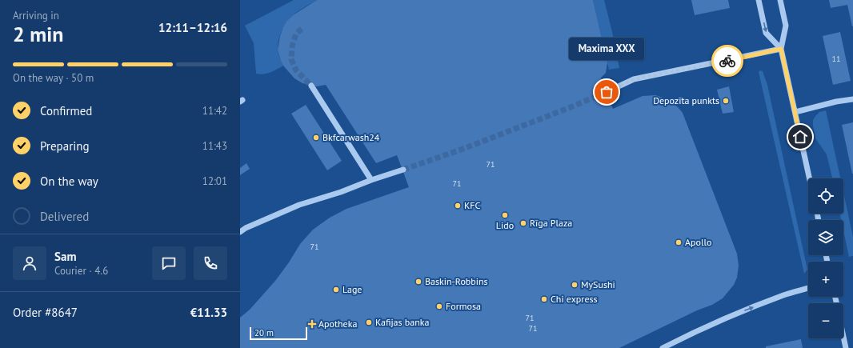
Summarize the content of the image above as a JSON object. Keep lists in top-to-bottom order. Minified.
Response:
{"places":{"other":["Maxima XXX","Depozīta punkts","Bkfcarwash24","KFC","Lido","Rīga Plaza","Apollo","Baskin-Robbins","MySushi","Lage","Chi express","Formosa","Kafijas banka"],"health":["Apotheka"]},"house_numbers":["11","71","71","71","71","71"],"scale_bar":"20 m","page":{"heading":["2 min","Arriving in","12:11–12:16"],"panel":["Sam","Courier · 4.6","Order #8647","€11.33"],"bubble":"Maxima XXX","bar":"On the way · 50 m","list":[["Confirmed","11:42"],["Preparing","11:43"],["On the way","12:01"],"Delivered"],"map_buttons":["+","−"],"scale":"20 m"}}
